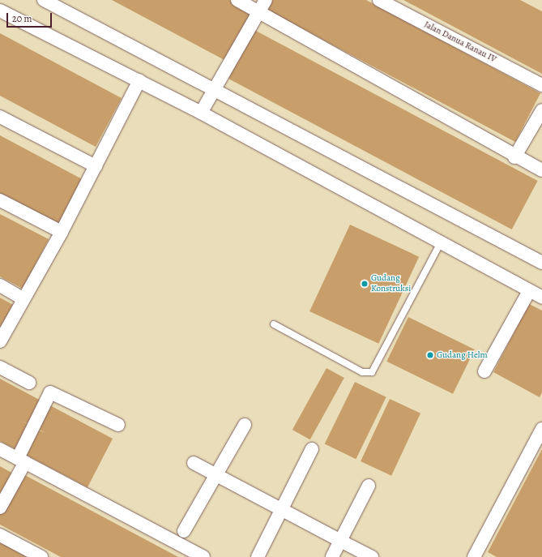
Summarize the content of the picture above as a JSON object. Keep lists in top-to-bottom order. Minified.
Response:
{"streets":{"street":["Jalan Danua Ranau IV"]},"places":["Gudang Konstruksi","Gudang Helm"],"scale_bar":"20 m"}
